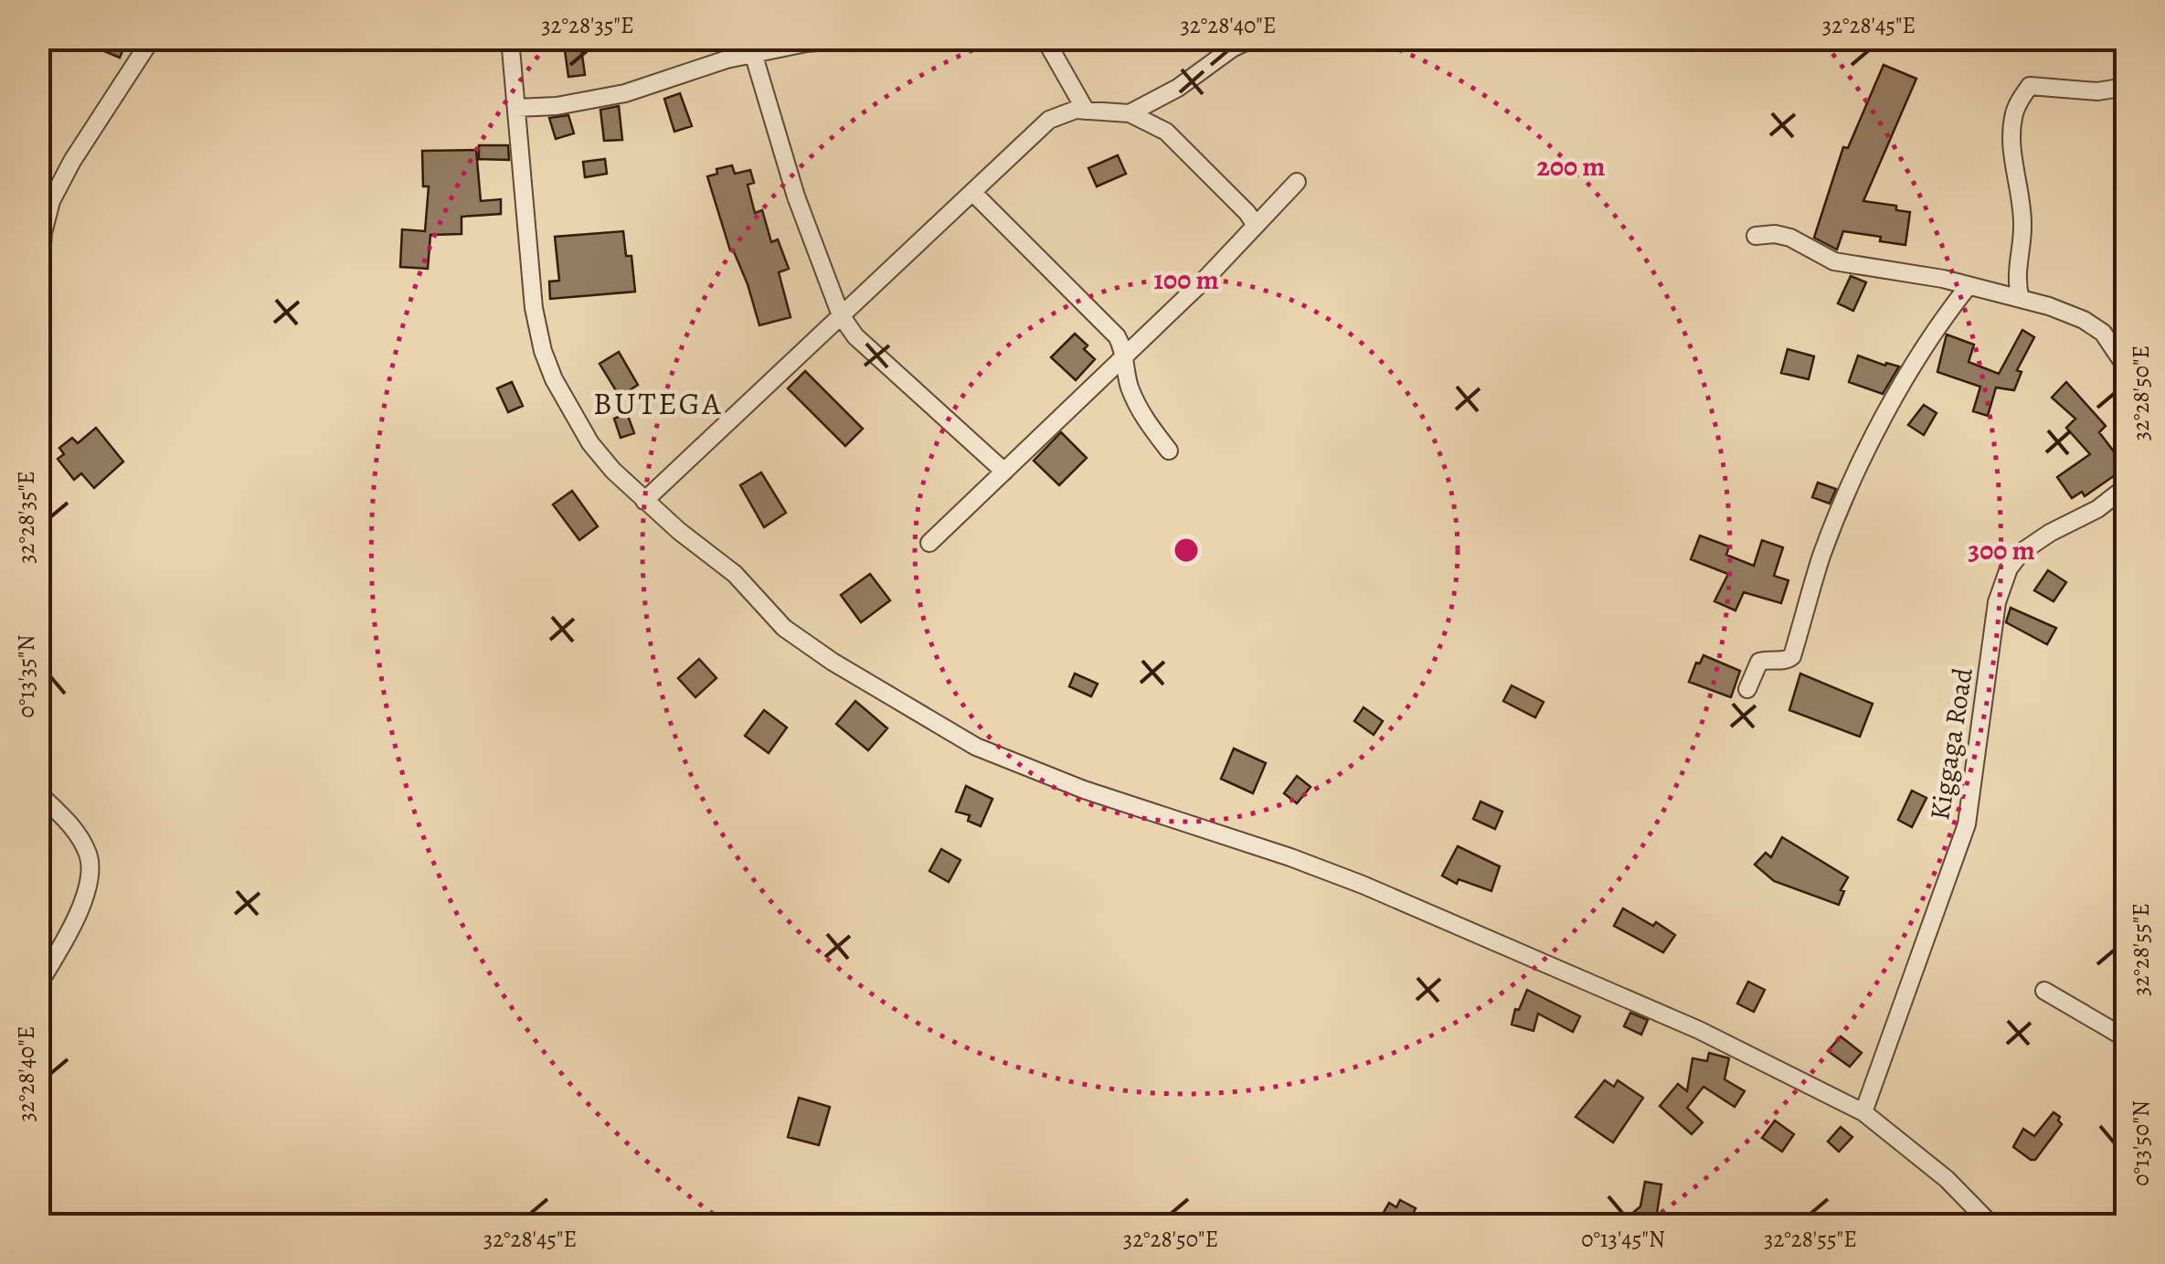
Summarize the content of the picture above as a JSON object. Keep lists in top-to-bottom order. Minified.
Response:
{"streets":{"street":["Kiggaga Road"]},"districts":["BUTEGA"],"coordinates":["32°28'35\"E","32°28'40\"E","32°28'45\"E","32°28'50\"E","0°13'35\"N","32°28'55\"E","0°13'50\"N","0°13'45\"N"],"rings":["200 m","100 m","300 m"]}
